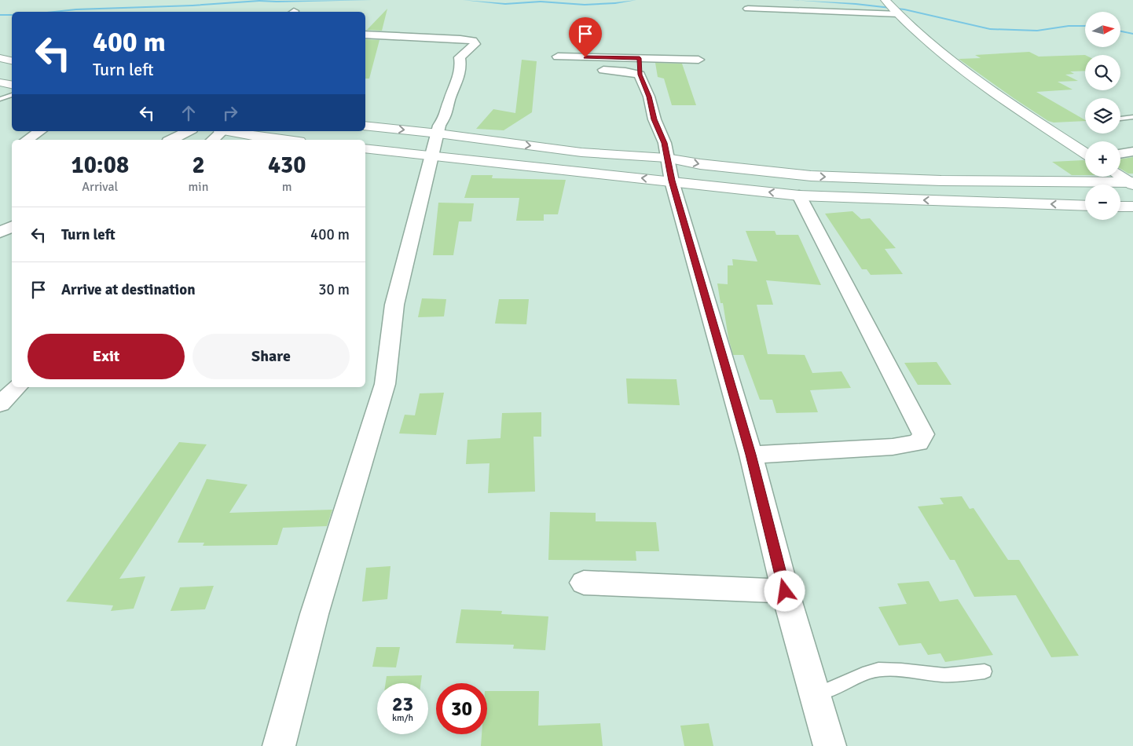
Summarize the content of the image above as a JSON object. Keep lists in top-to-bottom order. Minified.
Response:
{"north":"right","page":{"map_buttons":["+","−"],"turn":["400 m","Turn left"],"eta":["10:08","Arrival","2","min","430","m"],"list":[{"name":"Turn left","value":"400 m"},{"name":"Arrive at destination","value":"30 m"}],"buttons":["Exit","Share"],"speed":"23 km/h","limit":"30"}}
